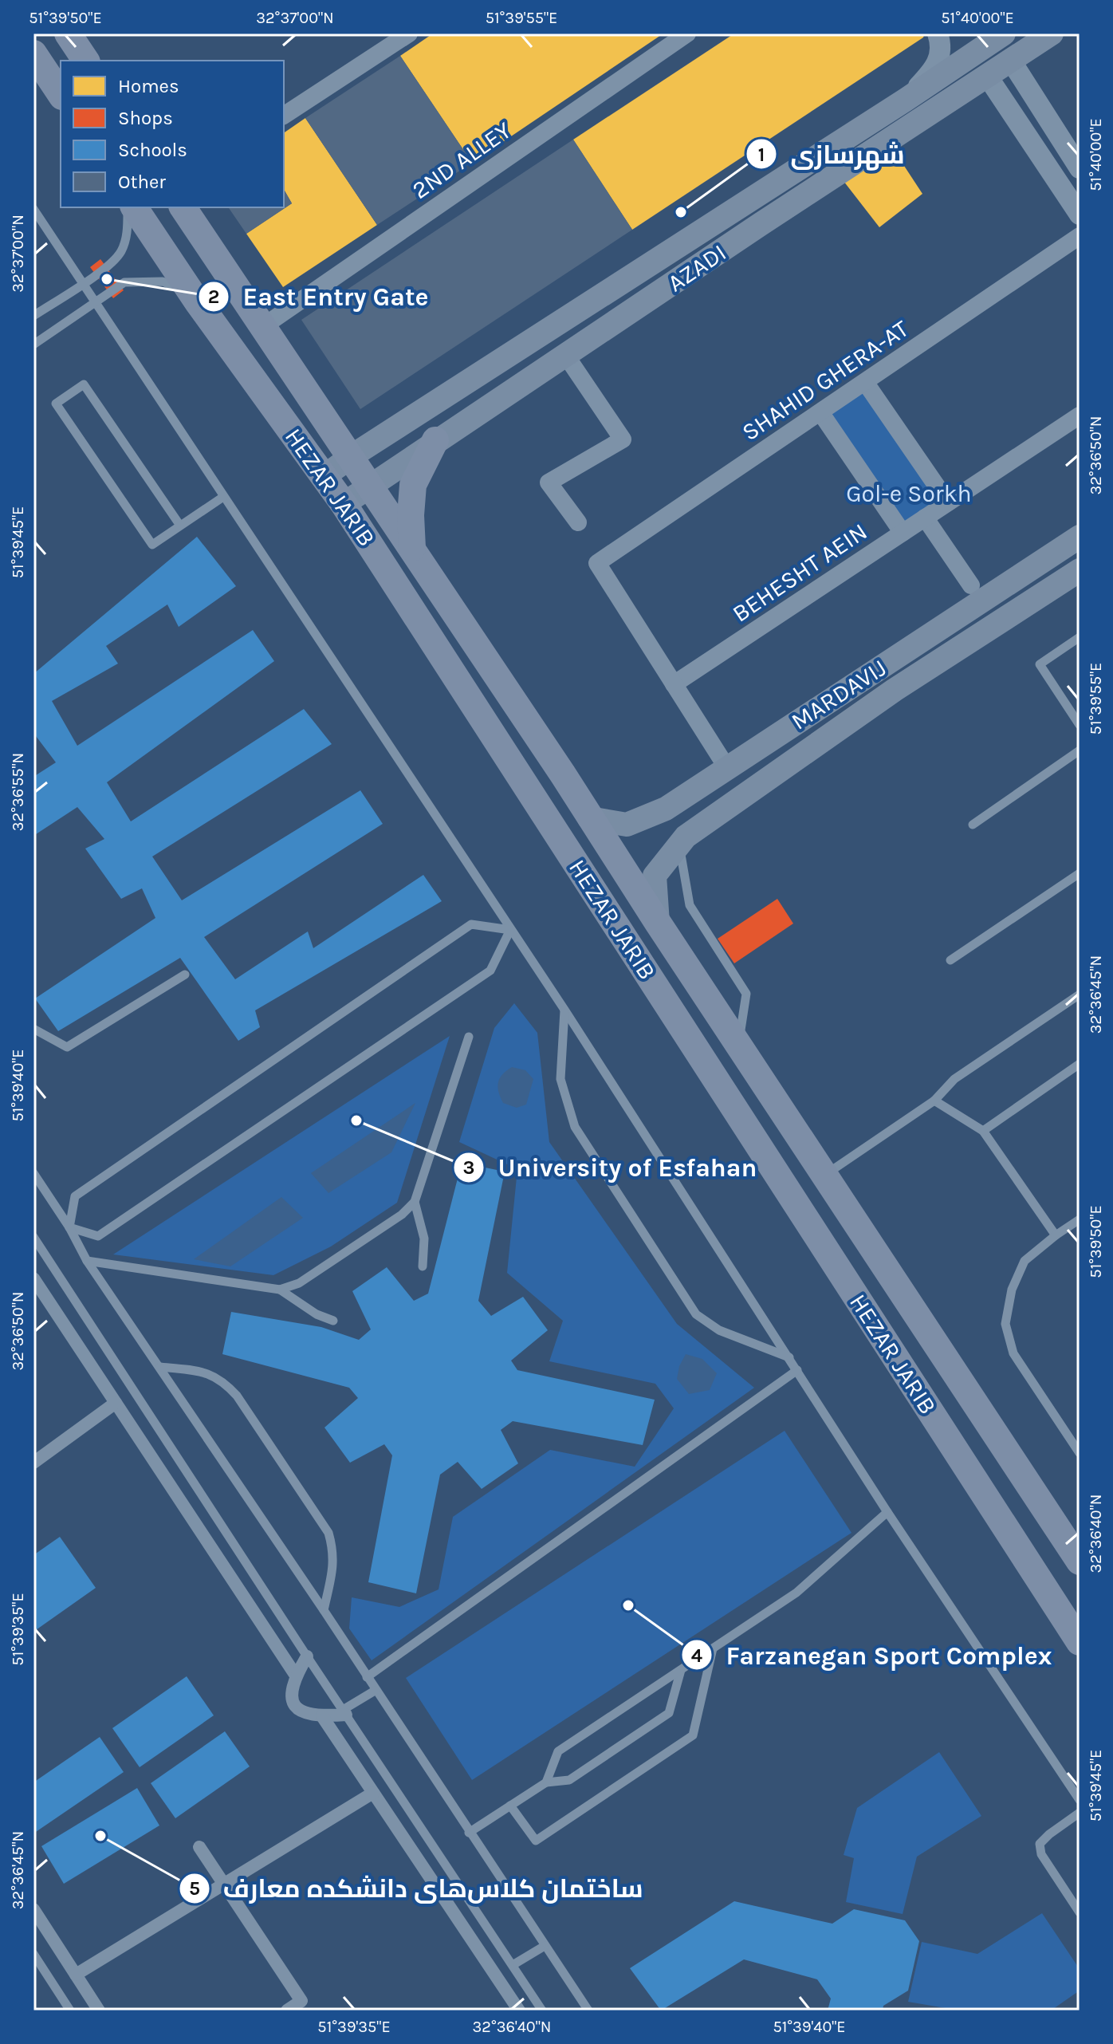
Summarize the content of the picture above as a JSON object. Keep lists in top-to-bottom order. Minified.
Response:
{"streets":{"main road":["AZADI","HEZAR JARIB","MARDAVIJ"],"street":["2ND ALLEY","SHAHID GHERA-AT","BEHESHT AEIN"]},"crossings":[["2ND ALLEY","HEZAR JARIB"],["AZADI","HEZAR JARIB"],["SHAHID GHERA-AT","BEHESHT AEIN"],["HEZAR JARIB","MARDAVIJ"]],"parks":["Gol-e Sorkh"],"places":["شهرسازی","East Entry Gate","University of Esfahan","Farzanegan Sport Complex","ساختمان کلاس‌های دانشکده معارف"],"legend":["Homes","Shops","Schools","Other"],"coordinates":["51°39'50\"E","32°37'00\"N","51°39'55\"E","51°40'00\"E","32°36'50\"N","51°39'45\"E","32°36'55\"N","32°36'45\"N","51°39'40\"E","32°36'40\"N","51°39'35\"E"]}
